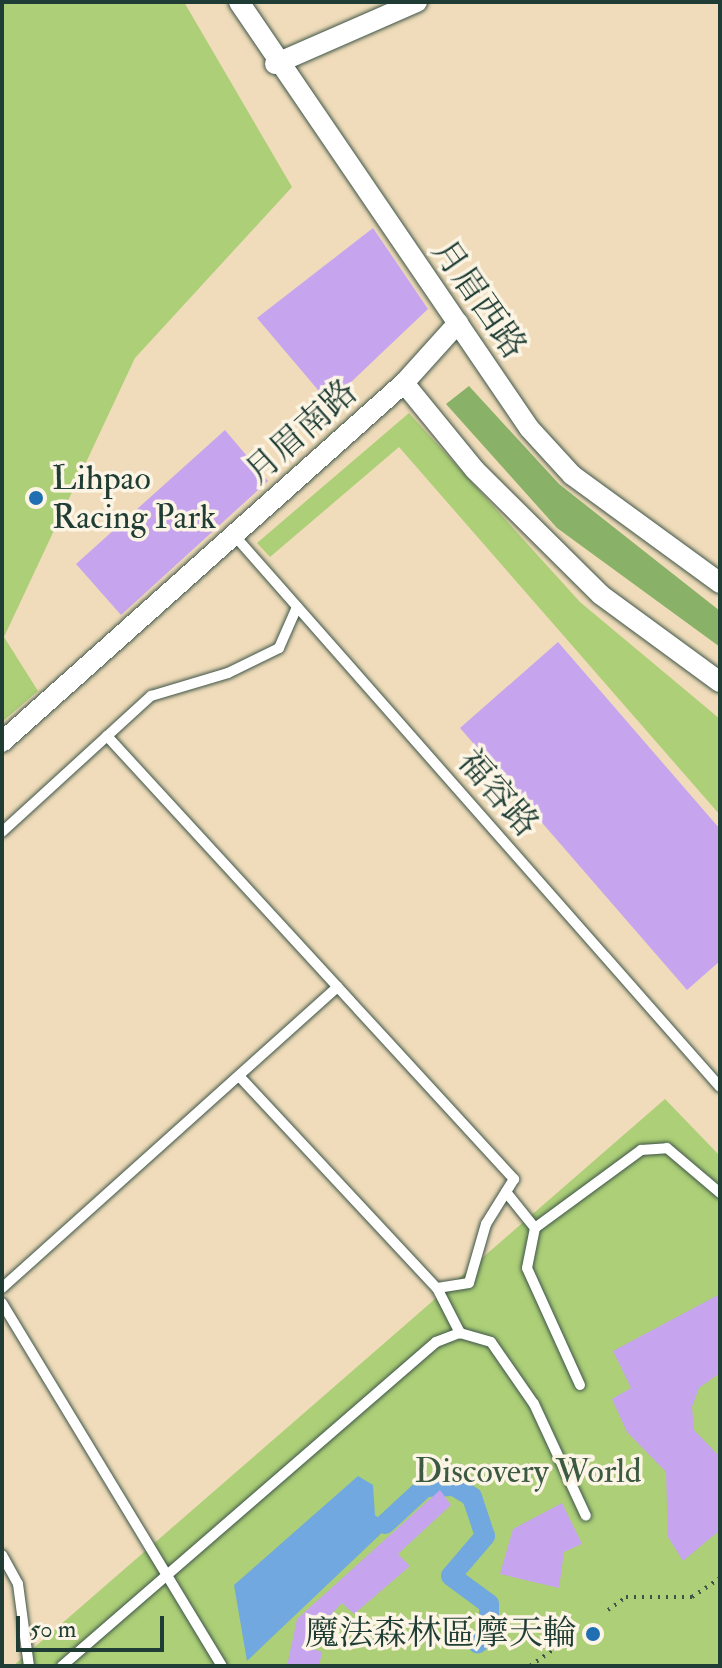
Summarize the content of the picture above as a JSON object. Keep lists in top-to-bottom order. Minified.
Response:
{"streets":{"street":["月眉西路","月眉南路"],"lane":["福容路"]},"crossings":[["月眉西路","月眉南路"],["月眉南路","福容路"]],"parks":["Discovery World"],"places":["Lihpao Racing Park","魔法森林區摩天輪"],"scale_bar":"50 m"}
